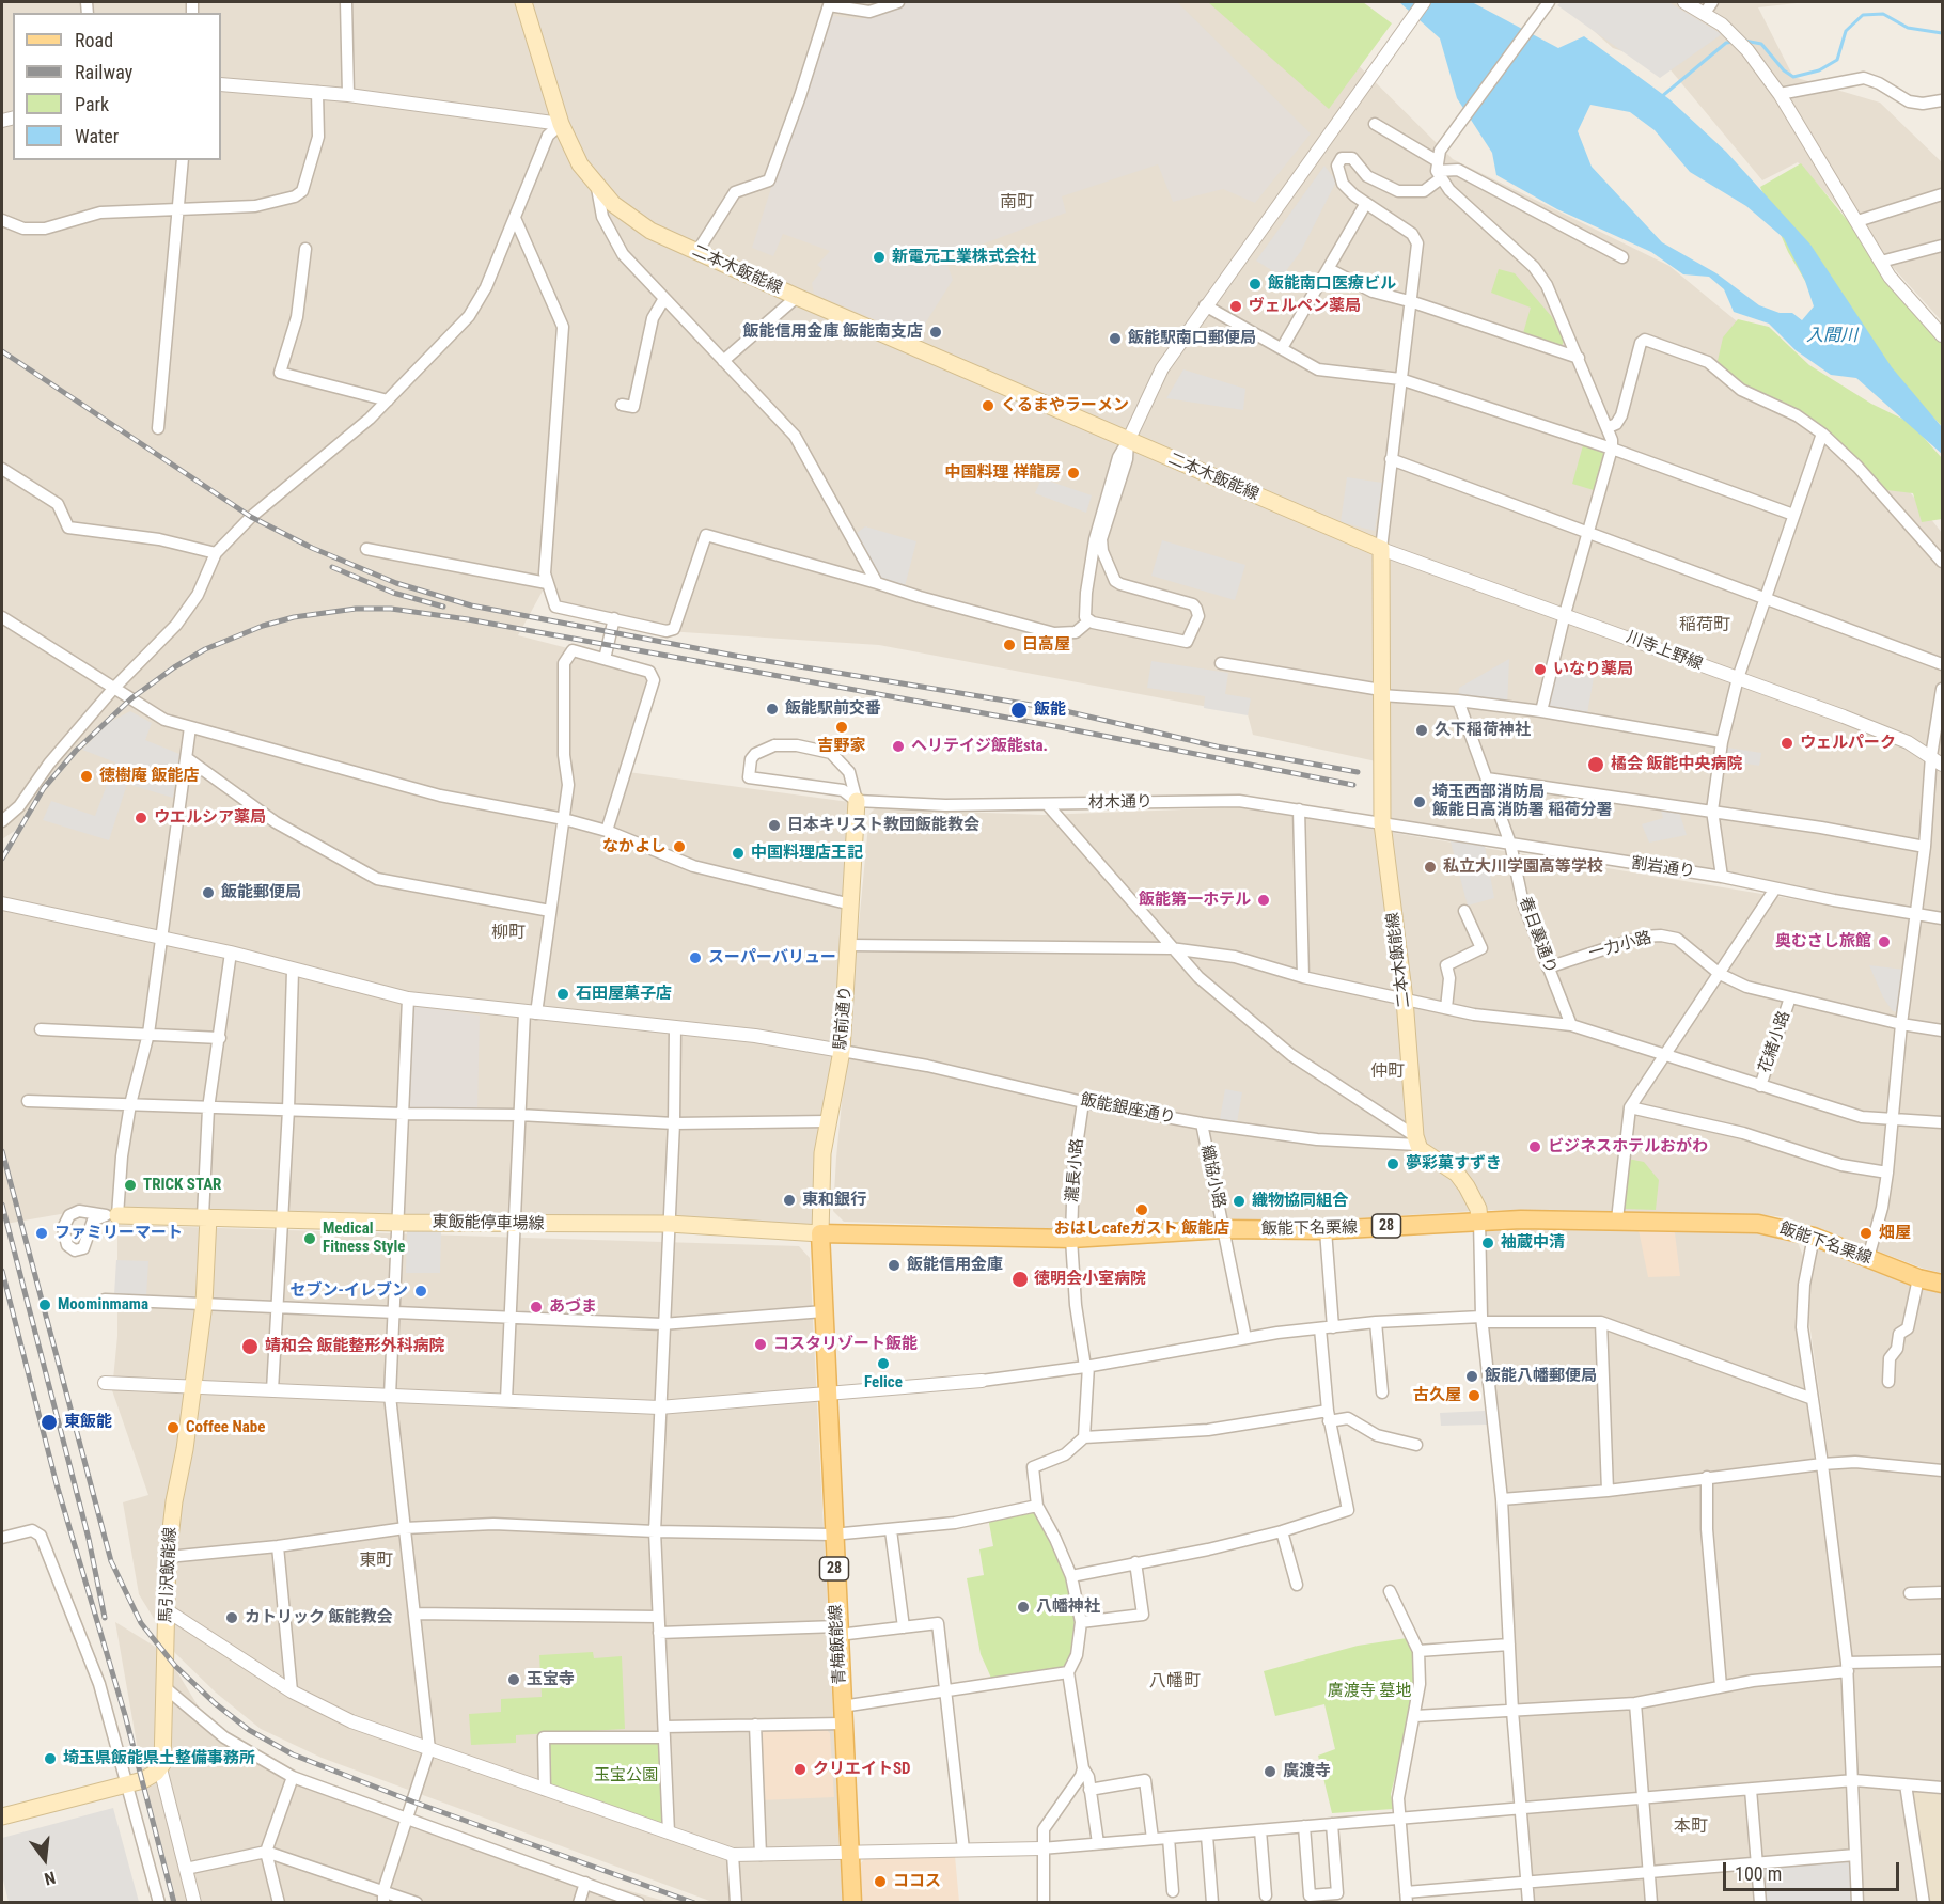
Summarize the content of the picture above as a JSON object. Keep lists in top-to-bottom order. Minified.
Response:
{"streets":{"main road":["二本木飯能線","駅前通り","東飯能停車場線","28","飯能下名栗線","馬引沢飯能線","青梅飯能線"],"street":["川寺上野線","材木通り","割岩通り","春日裏通り","一力小路","花緒小路","飯能銀座通り","瀧長小路","織協小路"]},"crossings":[["二本木飯能線","川寺上野線"],["二本木飯能線","材木通り"],["二本木飯能線","割岩通り"],["二本木飯能線","飯能銀座通り"],["材木通り","割岩通り"],["材木通り","駅前通り"],["割岩通り","春日裏通り"],["春日裏通り","一力小路"],["一力小路","花緒小路"],["駅前通り","飯能銀座通り"],["駅前通り","東飯能停車場線"],["駅前通り","飯能下名栗線"],["駅前通り","青梅飯能線"],["飯能銀座通り","瀧長小路"],["飯能銀座通り","織協小路"],["瀧長小路","飯能下名栗線"],["織協小路","飯能下名栗線"],["東飯能停車場線","飯能下名栗線"],["東飯能停車場線","馬引沢飯能線"],["東飯能停車場線","青梅飯能線"],["飯能下名栗線","青梅飯能線"]],"districts":["南町","稲荷町","柳町","仲町","東町","八幡町","本町"],"water":["入間川"],"parks":["廣渡寺 墓地","玉宝公園"],"places":["新電元工業株式会社","飯能南口医療ビル","ヴェルペン薬局","飯能信用金庫 飯能南支店","飯能駅南口郵便局","くるまやラーメン","中国料理 祥龍房","日高屋","いなり薬局","飯能駅前交番","飯能","吉野家","久下稲荷神社","ウェルパーク","ヘリテイジ飯能sta.","橘会 飯能中央病院","徳樹庵 飯能店","埼玉西部消防局 飯能日高消防署 稲荷分署","ウエルシア薬局","日本キリスト教団飯能教会","なかよし","中国料理店王記","私立大川学園高等学校","飯能郵便局","飯能第一ホテル","奥むさし旅館","スーパーバリュー","石田屋菓子店","ビジネスホテルおがわ","夢彩菓すずき","TRICK STAR","東和銀行","織物協同組合","おはしcafeガスト 飯能店","ファミリーマート","畑屋","Medical Fitness Style","袖蔵中清","飯能信用金庫","徳明会小室病院","セブン-イレブン","Moominmama","あづま","コスタリゾート飯能","靖和会 飯能整形外科病院","Felice","飯能八幡郵便局","古久屋","東飯能","Coffee Nabe","八幡神社","カトリック 飯能教会","玉宝寺","埼玉県飯能県土整備事務所","クリエイトSD","廣渡寺","ココス"],"legend":["Road","Railway","Park","Water"],"scale_bar":"100 m","north":"bottom"}
